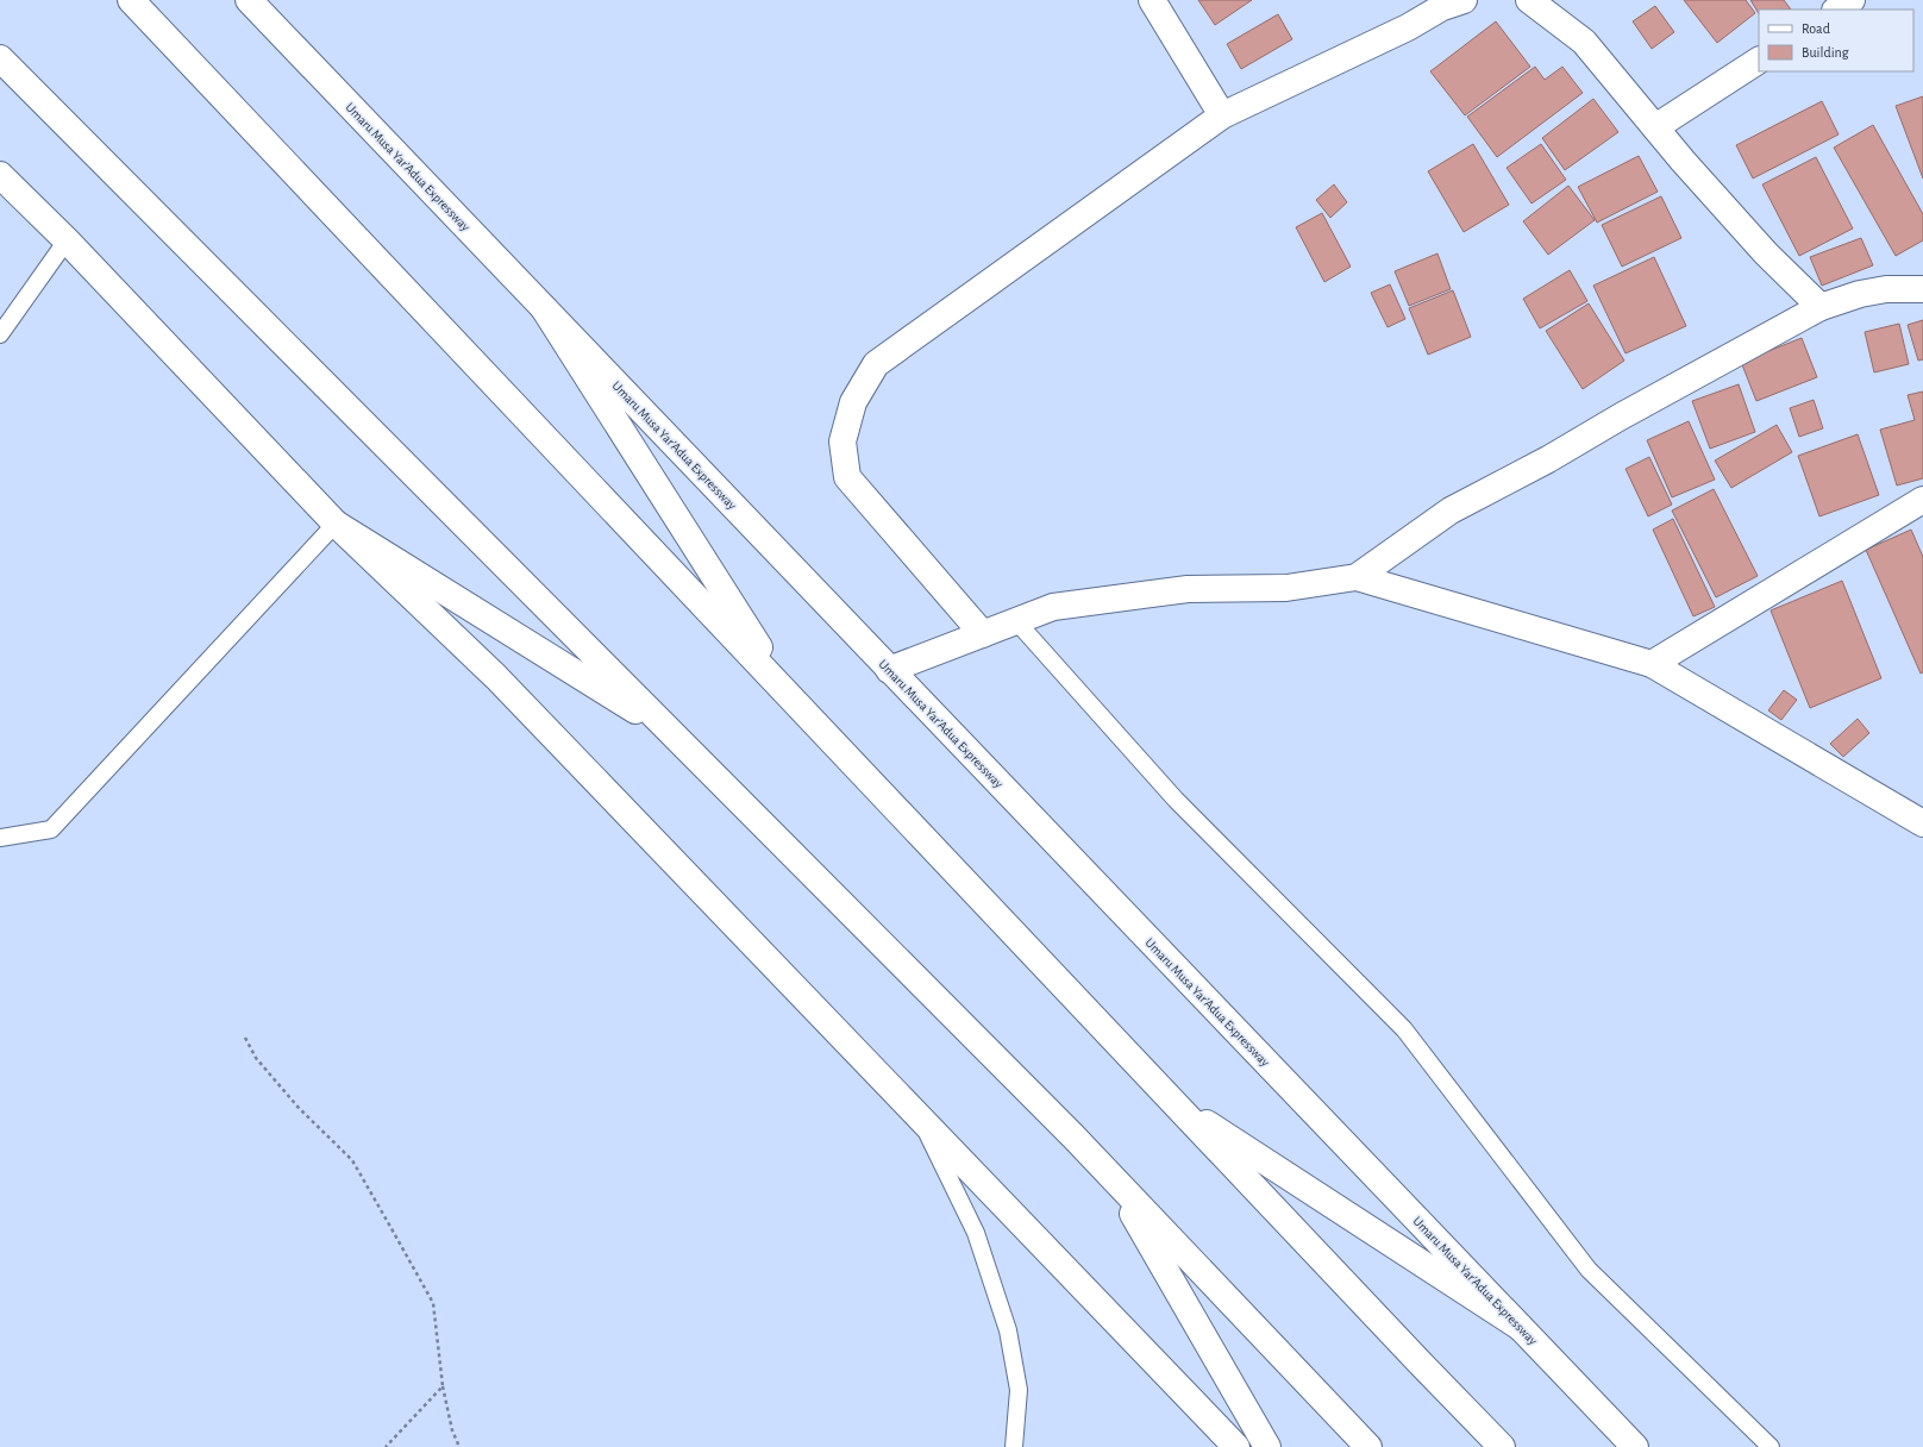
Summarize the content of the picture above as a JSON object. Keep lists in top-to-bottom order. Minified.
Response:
{"streets":{"main road":["Umaru Musa Yar'Adua Expressway"]},"legend":["Road","Building"]}
